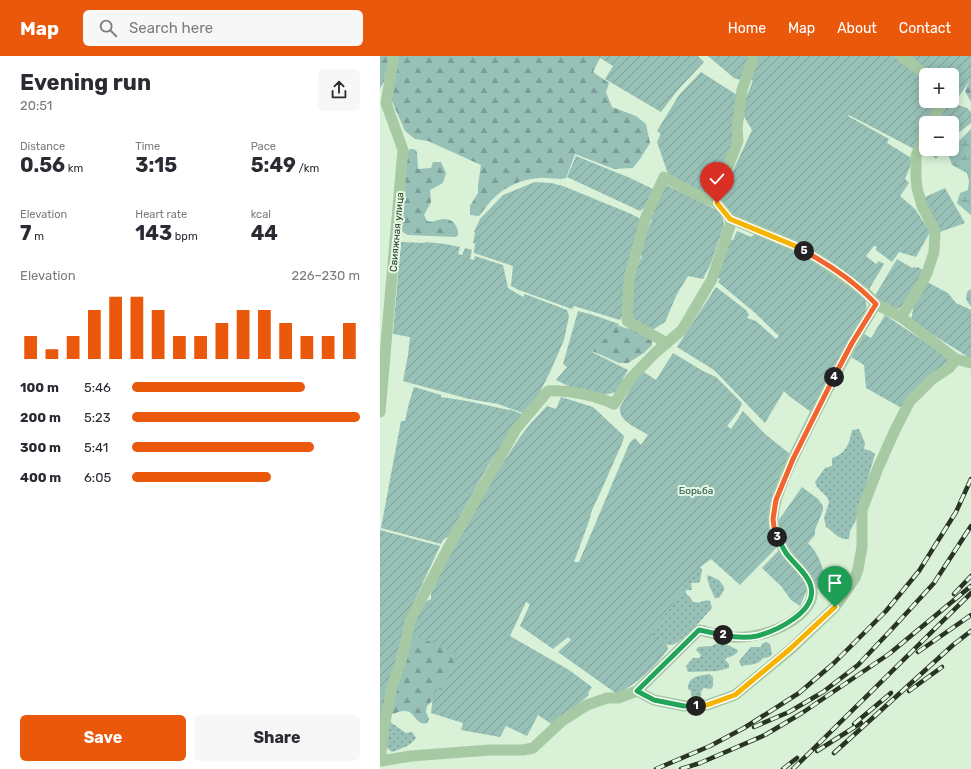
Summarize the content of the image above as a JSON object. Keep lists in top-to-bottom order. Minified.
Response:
{"streets":{"street":["Свияжная улица"]},"parks":["Борьба"],"page":{"header":"Map","search":"Search here","nav":["Home","Map","About","Contact"],"heading":["Evening run","20:51"],"map_buttons":["+","−"],"stats":[["Distance","0.56 km"],["Time","3:15"],["Pace","5:49 /km"],["Elevation","7 m"],["Heart rate","143 bpm"],["kcal","44"]],"pins":["5","4","3","2","1"],"chart":["Elevation","226–230 m"],"list":[{"name":"100 m","note":"5:46"},{"name":"200 m","note":"5:23"},{"name":"300 m","note":"5:41"},{"name":"400 m","note":"6:05"}],"buttons":["Save","Share"]}}
